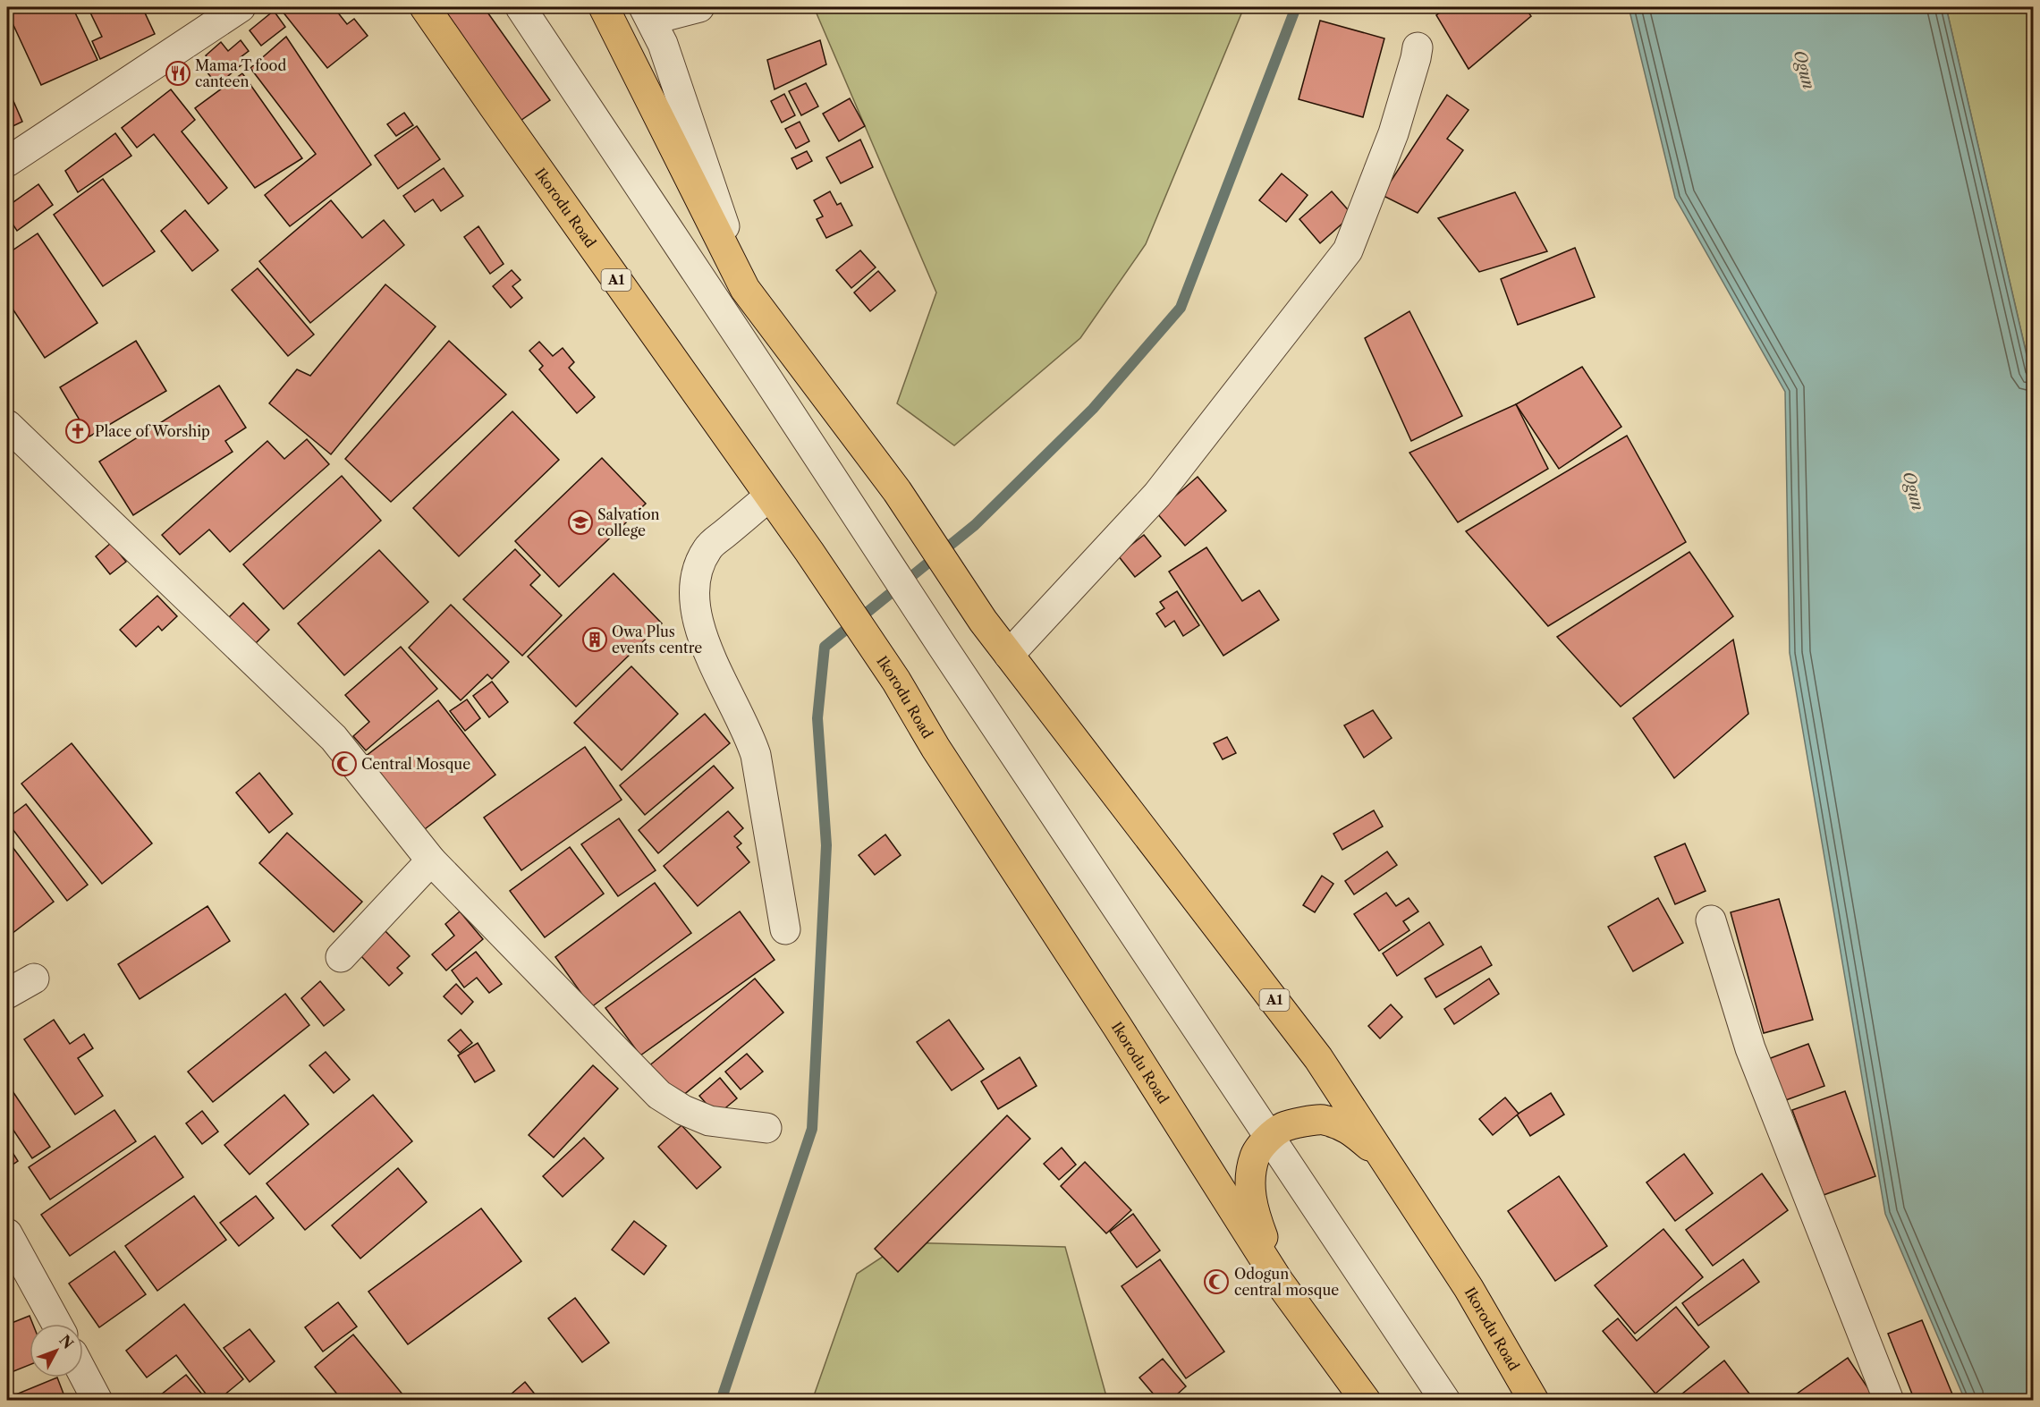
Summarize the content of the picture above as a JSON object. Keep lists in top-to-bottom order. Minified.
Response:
{"streets":{"highway":["Ikorodu Road","A1"]},"water":["Ogun"],"places":{"restaurant":["Mama T food canteen"],"church":["Place of Worship"],"school or university":["Salvation college"],"building":["Owa Plus events centre"],"mosque":["Central Mosque","Odogun central mosque"]},"north":"top right"}
